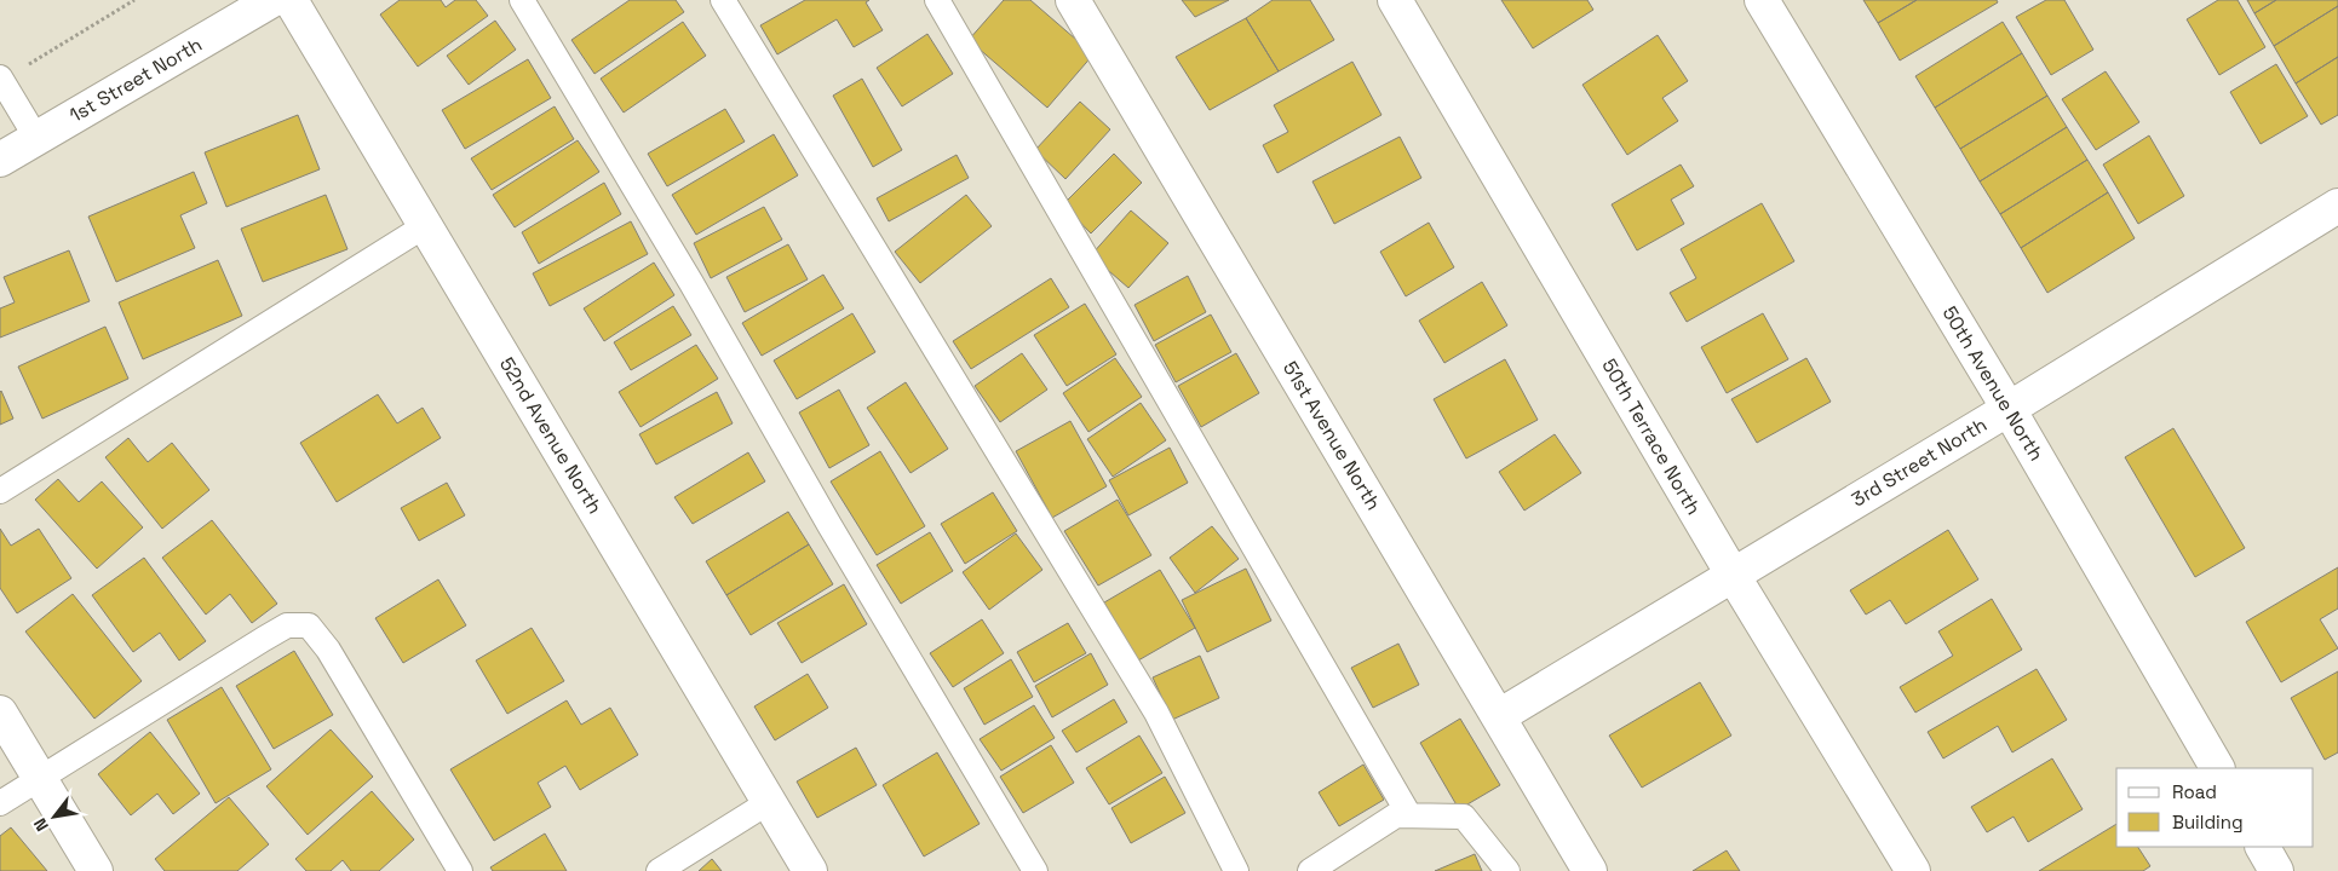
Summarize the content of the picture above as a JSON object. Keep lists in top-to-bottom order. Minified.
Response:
{"streets":{"street":["1st Street North","50th Avenue North","52nd Avenue North","51st Avenue North","50th Terrace North","3rd Street North"]},"crossings":[["50th Avenue North","3rd Street North"],["51st Avenue North","3rd Street North"],["50th Terrace North","3rd Street North"]],"legend":["Road","Building"],"north":"bottom left"}
